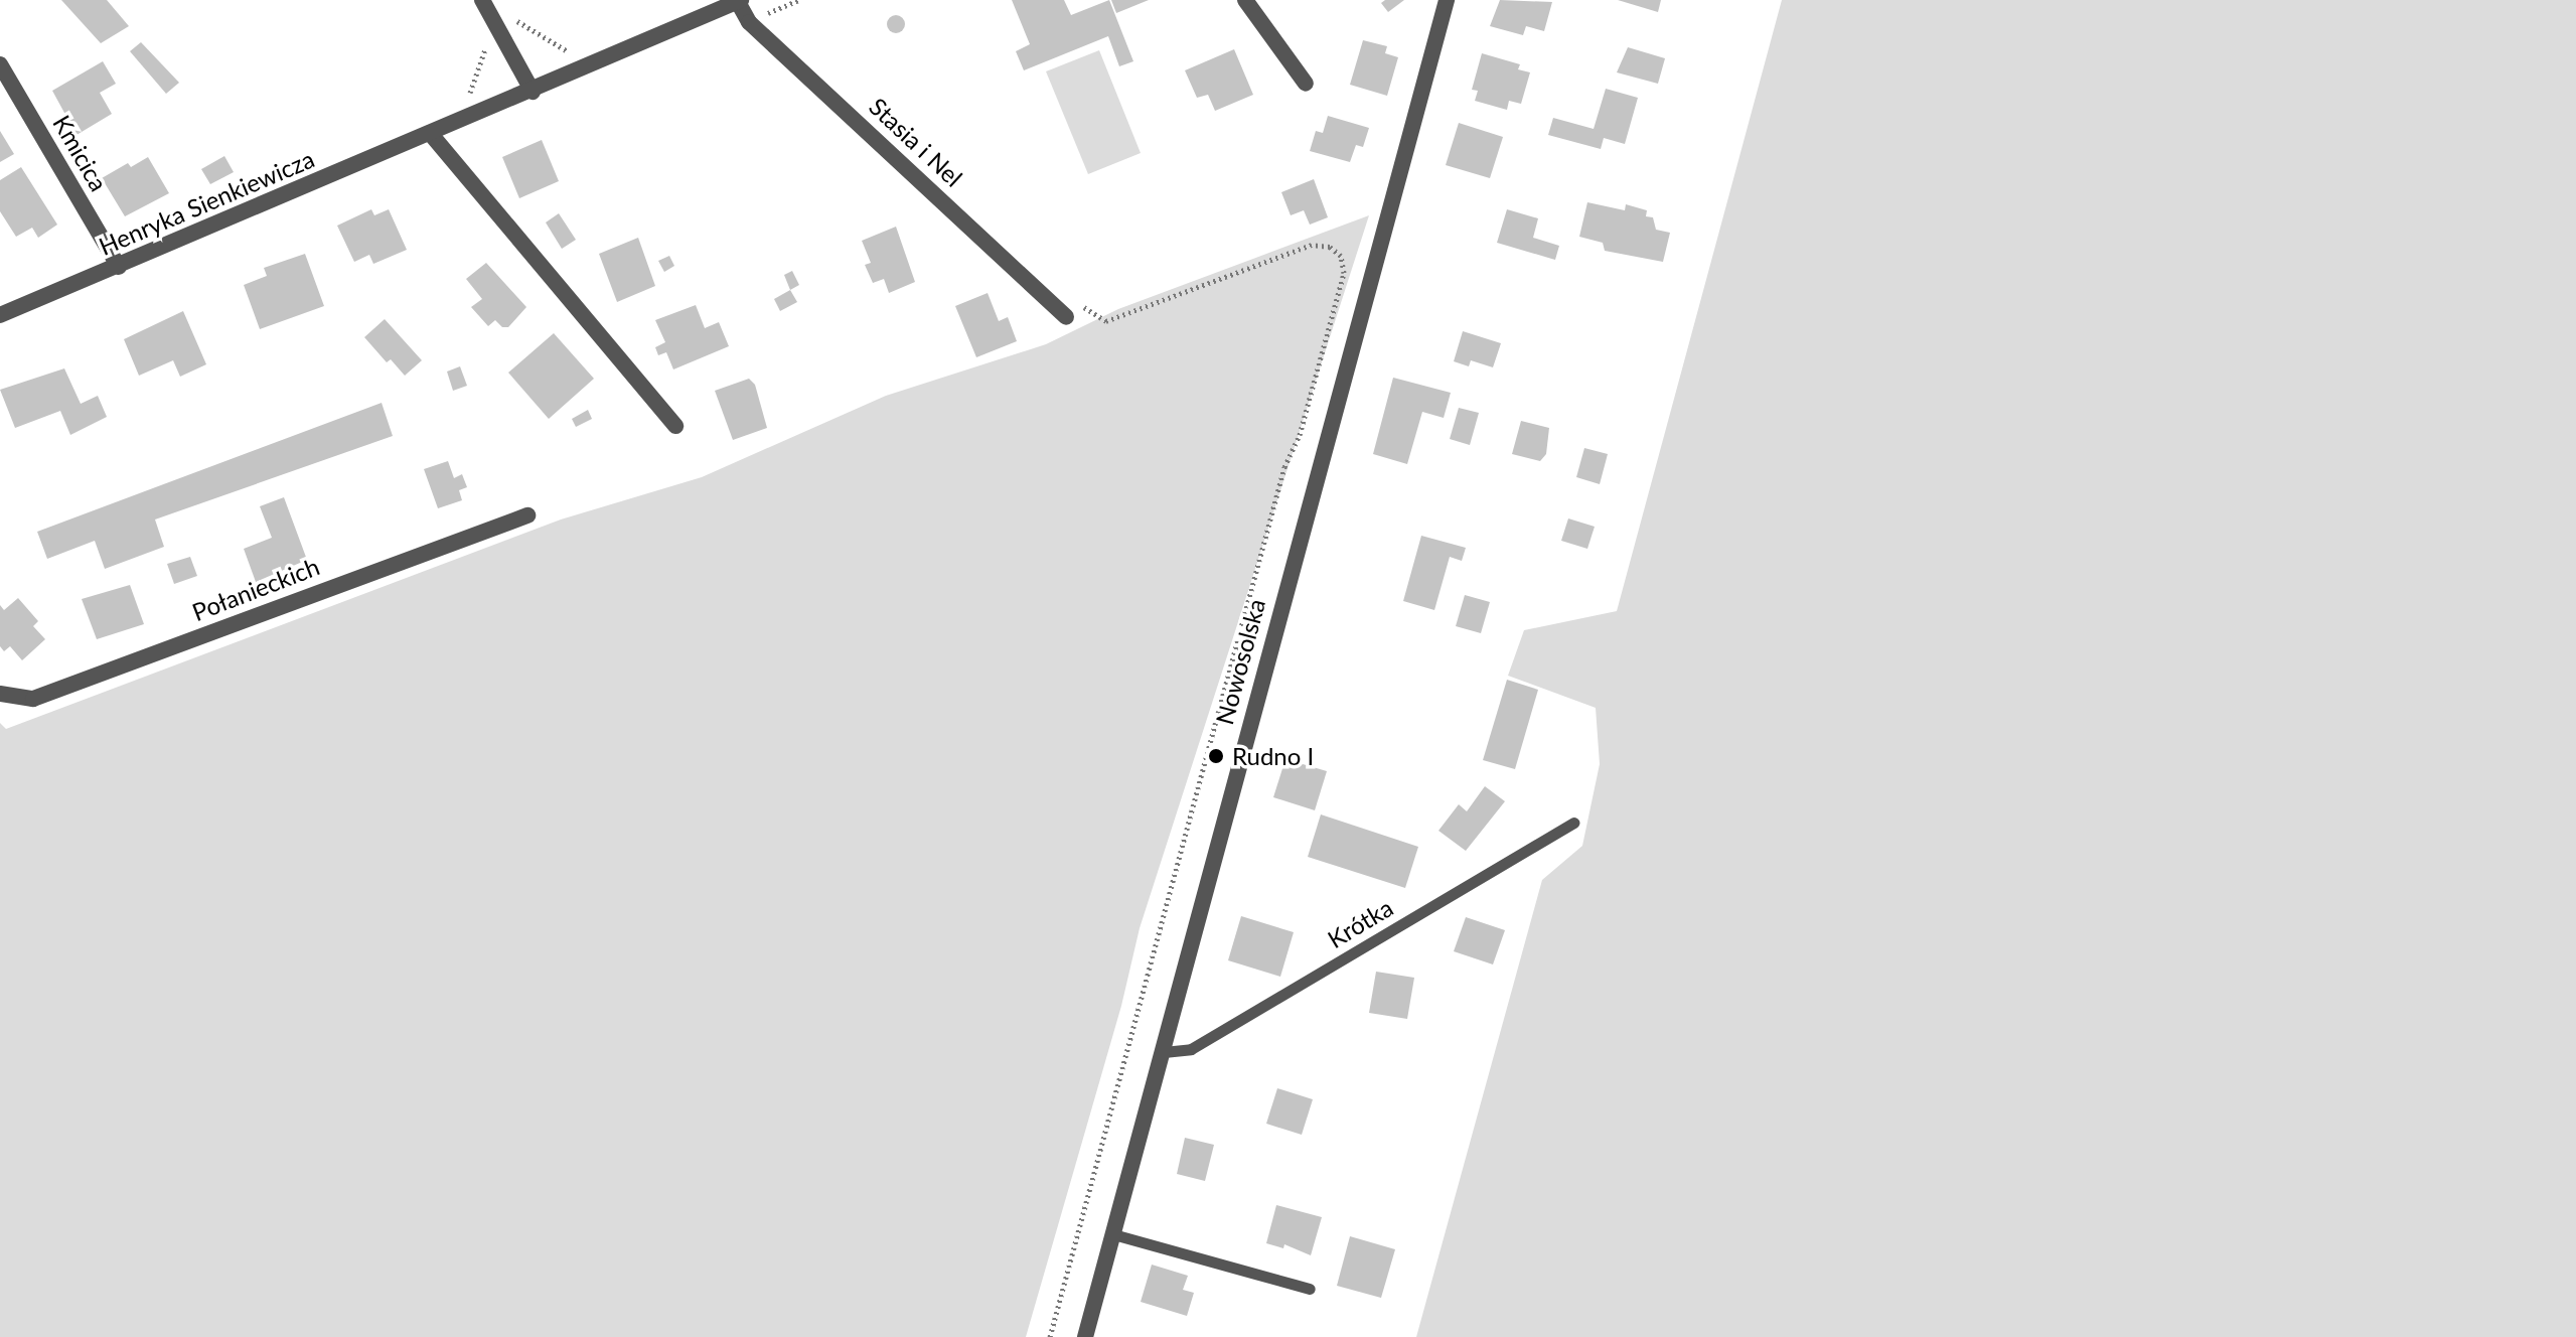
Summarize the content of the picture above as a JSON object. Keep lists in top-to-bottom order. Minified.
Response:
{"streets":{"street":["Stasia i Nel","Kmicica","Henryka Sienkiewicza","Połanieckich","Nowosolska"],"lane":["Krótka"]},"crossings":[["Stasia i Nel","Henryka Sienkiewicza"],["Kmicica","Henryka Sienkiewicza"],["Nowosolska","Krótka"]],"places":["Rudno I"]}
